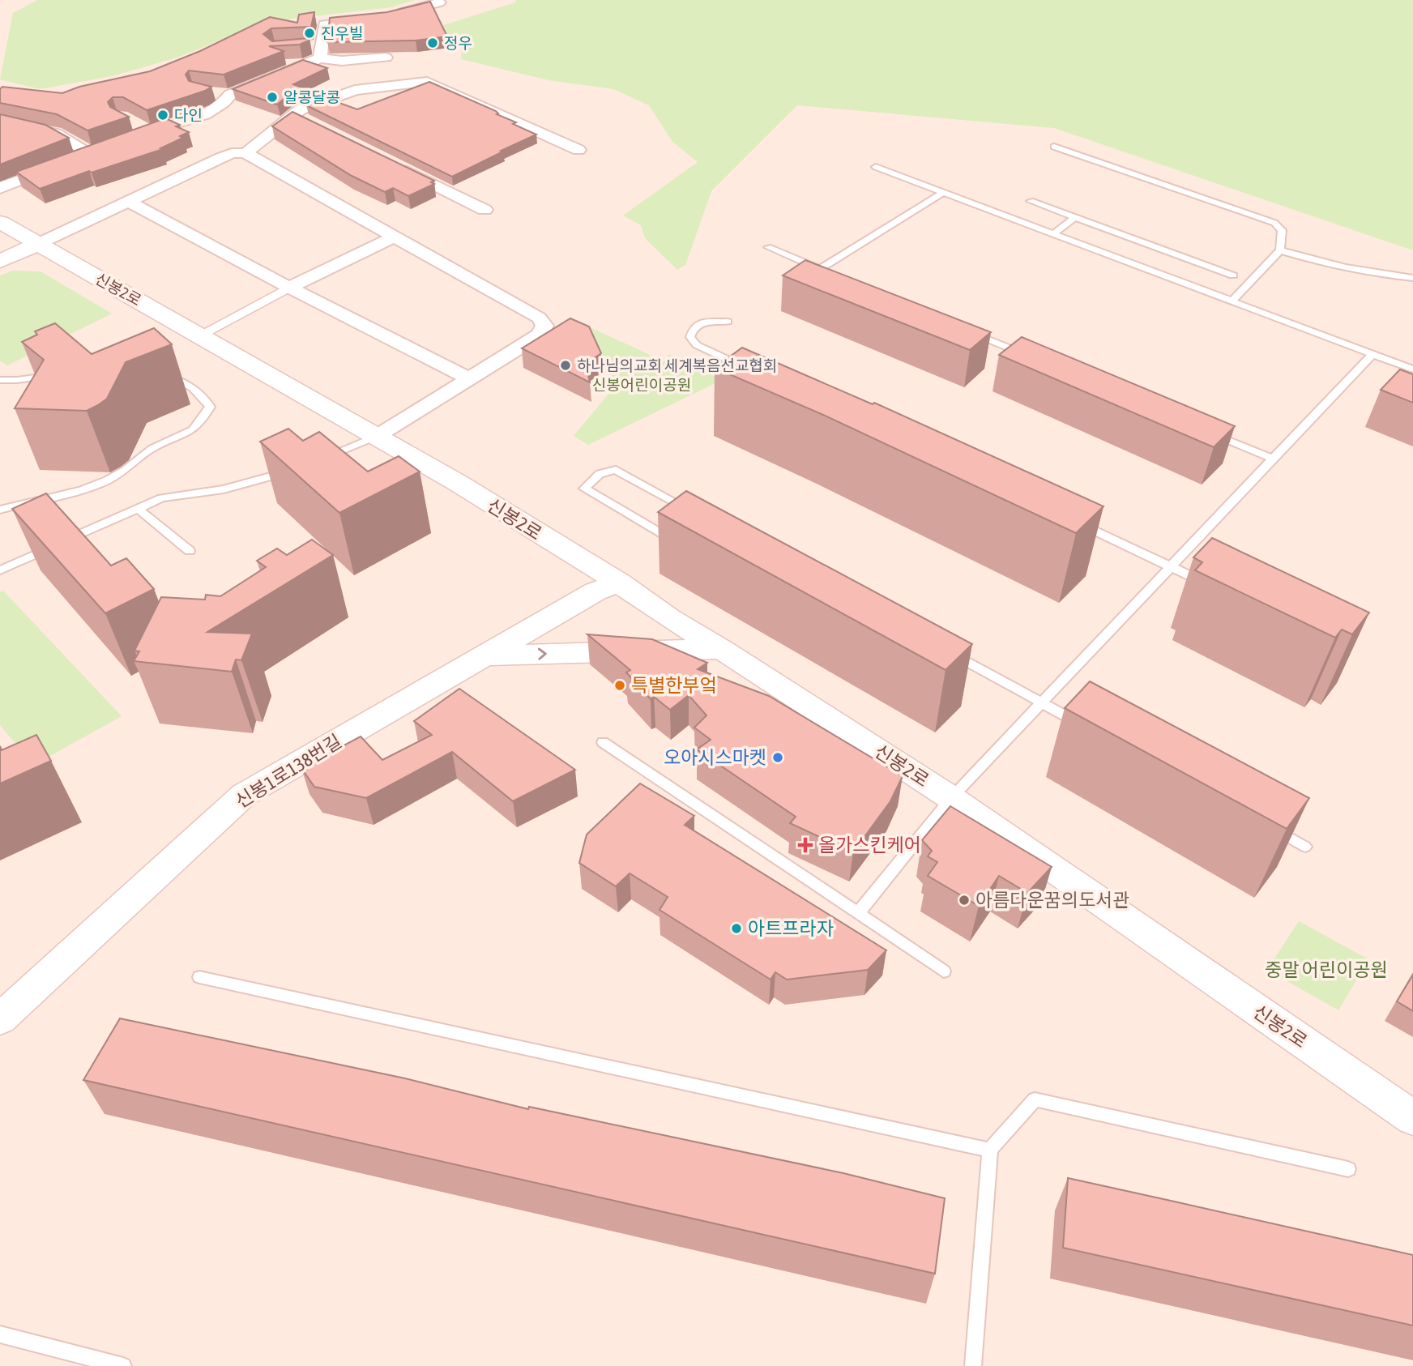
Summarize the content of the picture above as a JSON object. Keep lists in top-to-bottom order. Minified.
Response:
{"streets":{"street":["신봉2로","신봉1로138번길"]},"crossings":[["신봉2로","신봉1로138번길"]],"parks":["신봉어린이공원","중말 어린이공원"],"places":{"other":["진우빌","정우","알콩달콩","다인","하나님의교회 세계복음선교협회","특별한부엌","오아시스마켓","아름다운꿈의도서관","아트프라자"],"health":["올가스킨케어"]}}
